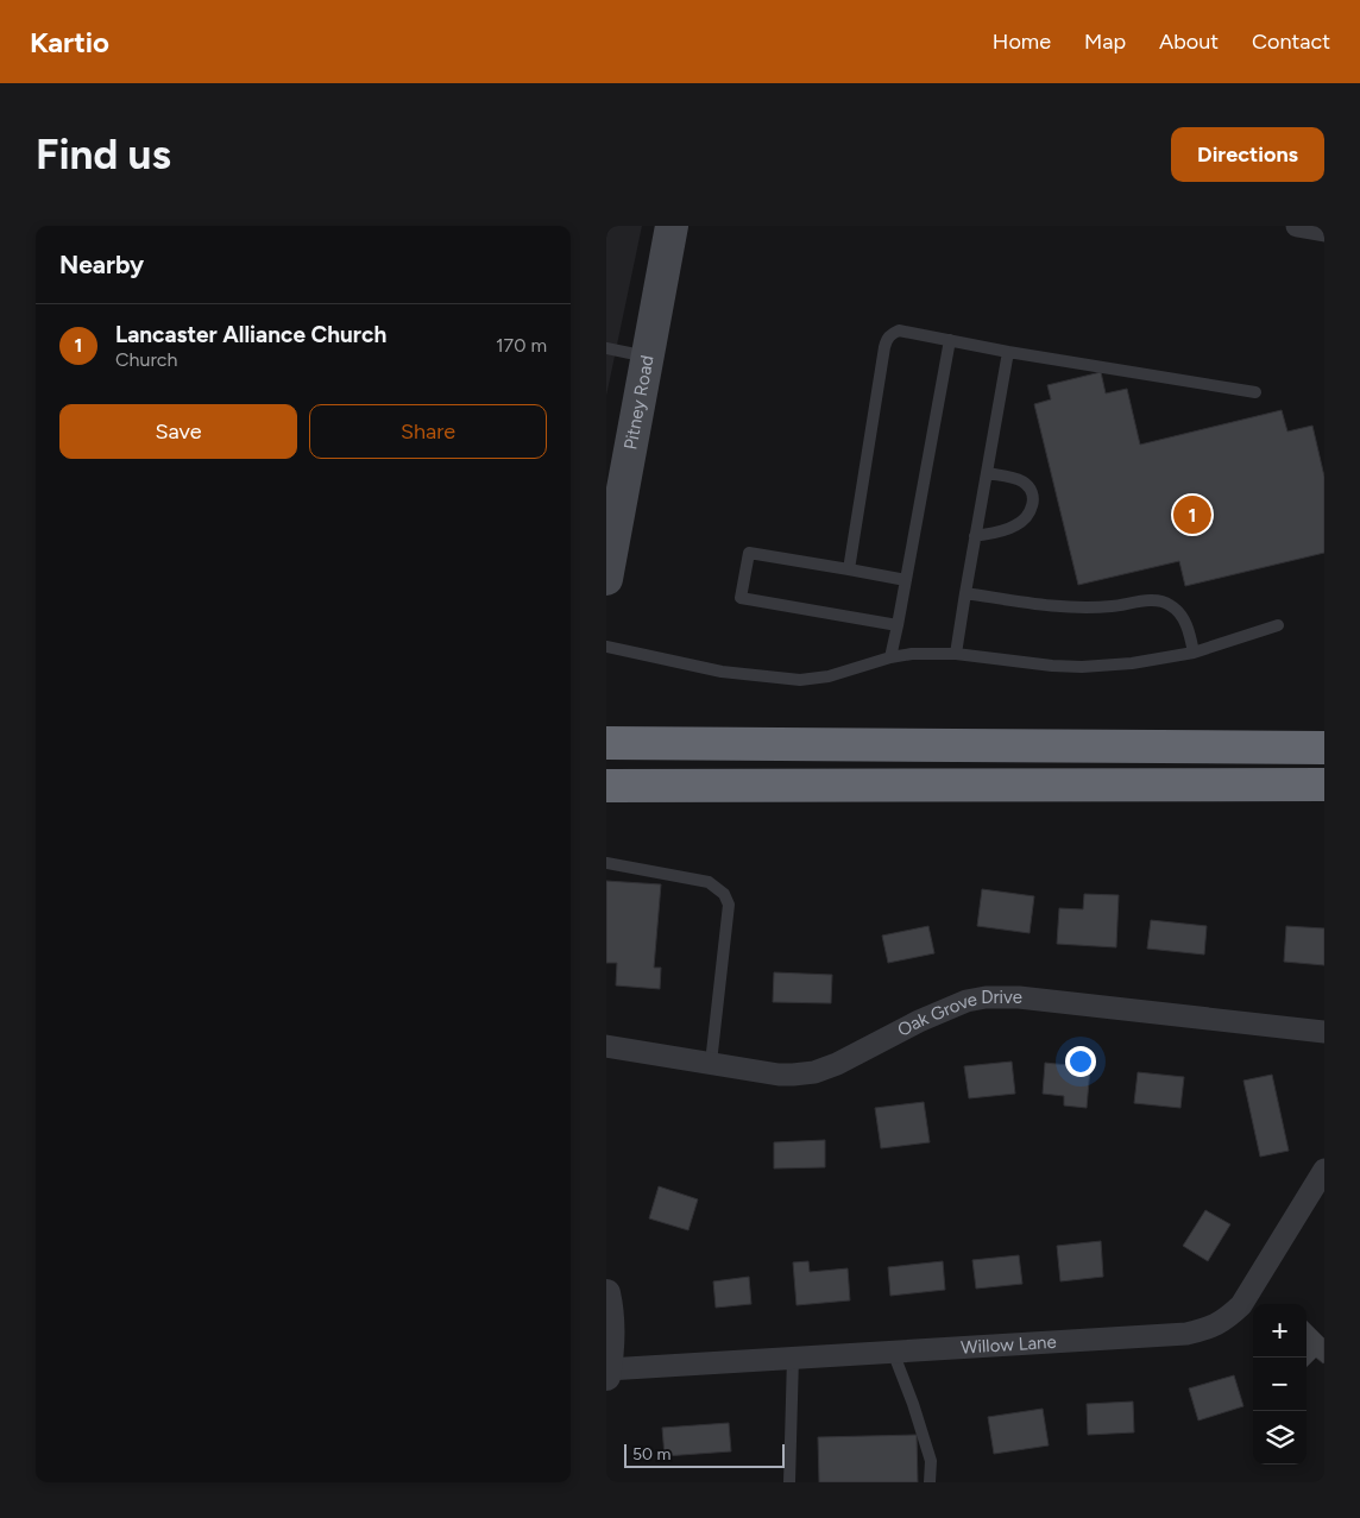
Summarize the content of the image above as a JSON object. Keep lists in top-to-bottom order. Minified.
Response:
{"streets":{"main road":["Pitney Road"],"street":["Oak Grove Drive","Willow Lane"]},"scale_bar":"50 m","page":{"header":"Kartio","nav":["Home","Map","About","Contact"],"buttons":["Directions",["Save","Share"]],"title":"Find us","heading":"Nearby","list":[{"mark":"1","name":"Lancaster Alliance Church","note":"Church","value":"170 m"}],"pins":"1","map_buttons":["+","−"],"scale":"50 m"}}
